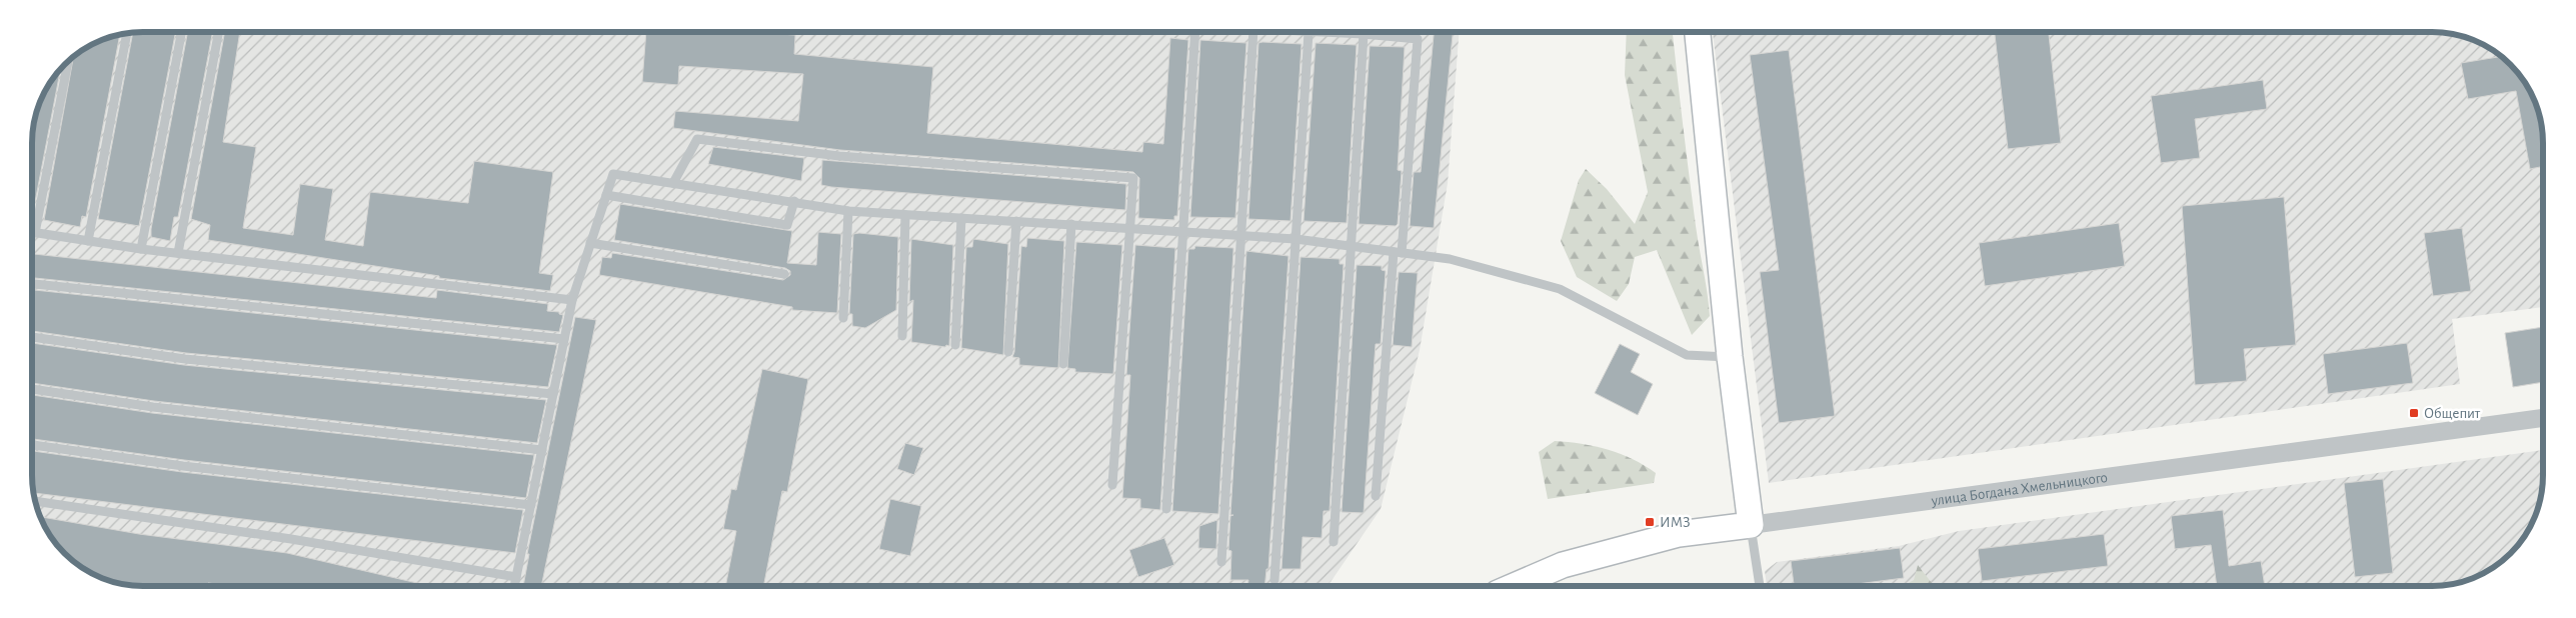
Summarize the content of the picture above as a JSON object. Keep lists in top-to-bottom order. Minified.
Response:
{"streets":{"main road":["улица Богдана Хмельницкого"]},"places":{"transit":["Общепит","ИМЗ"]}}
